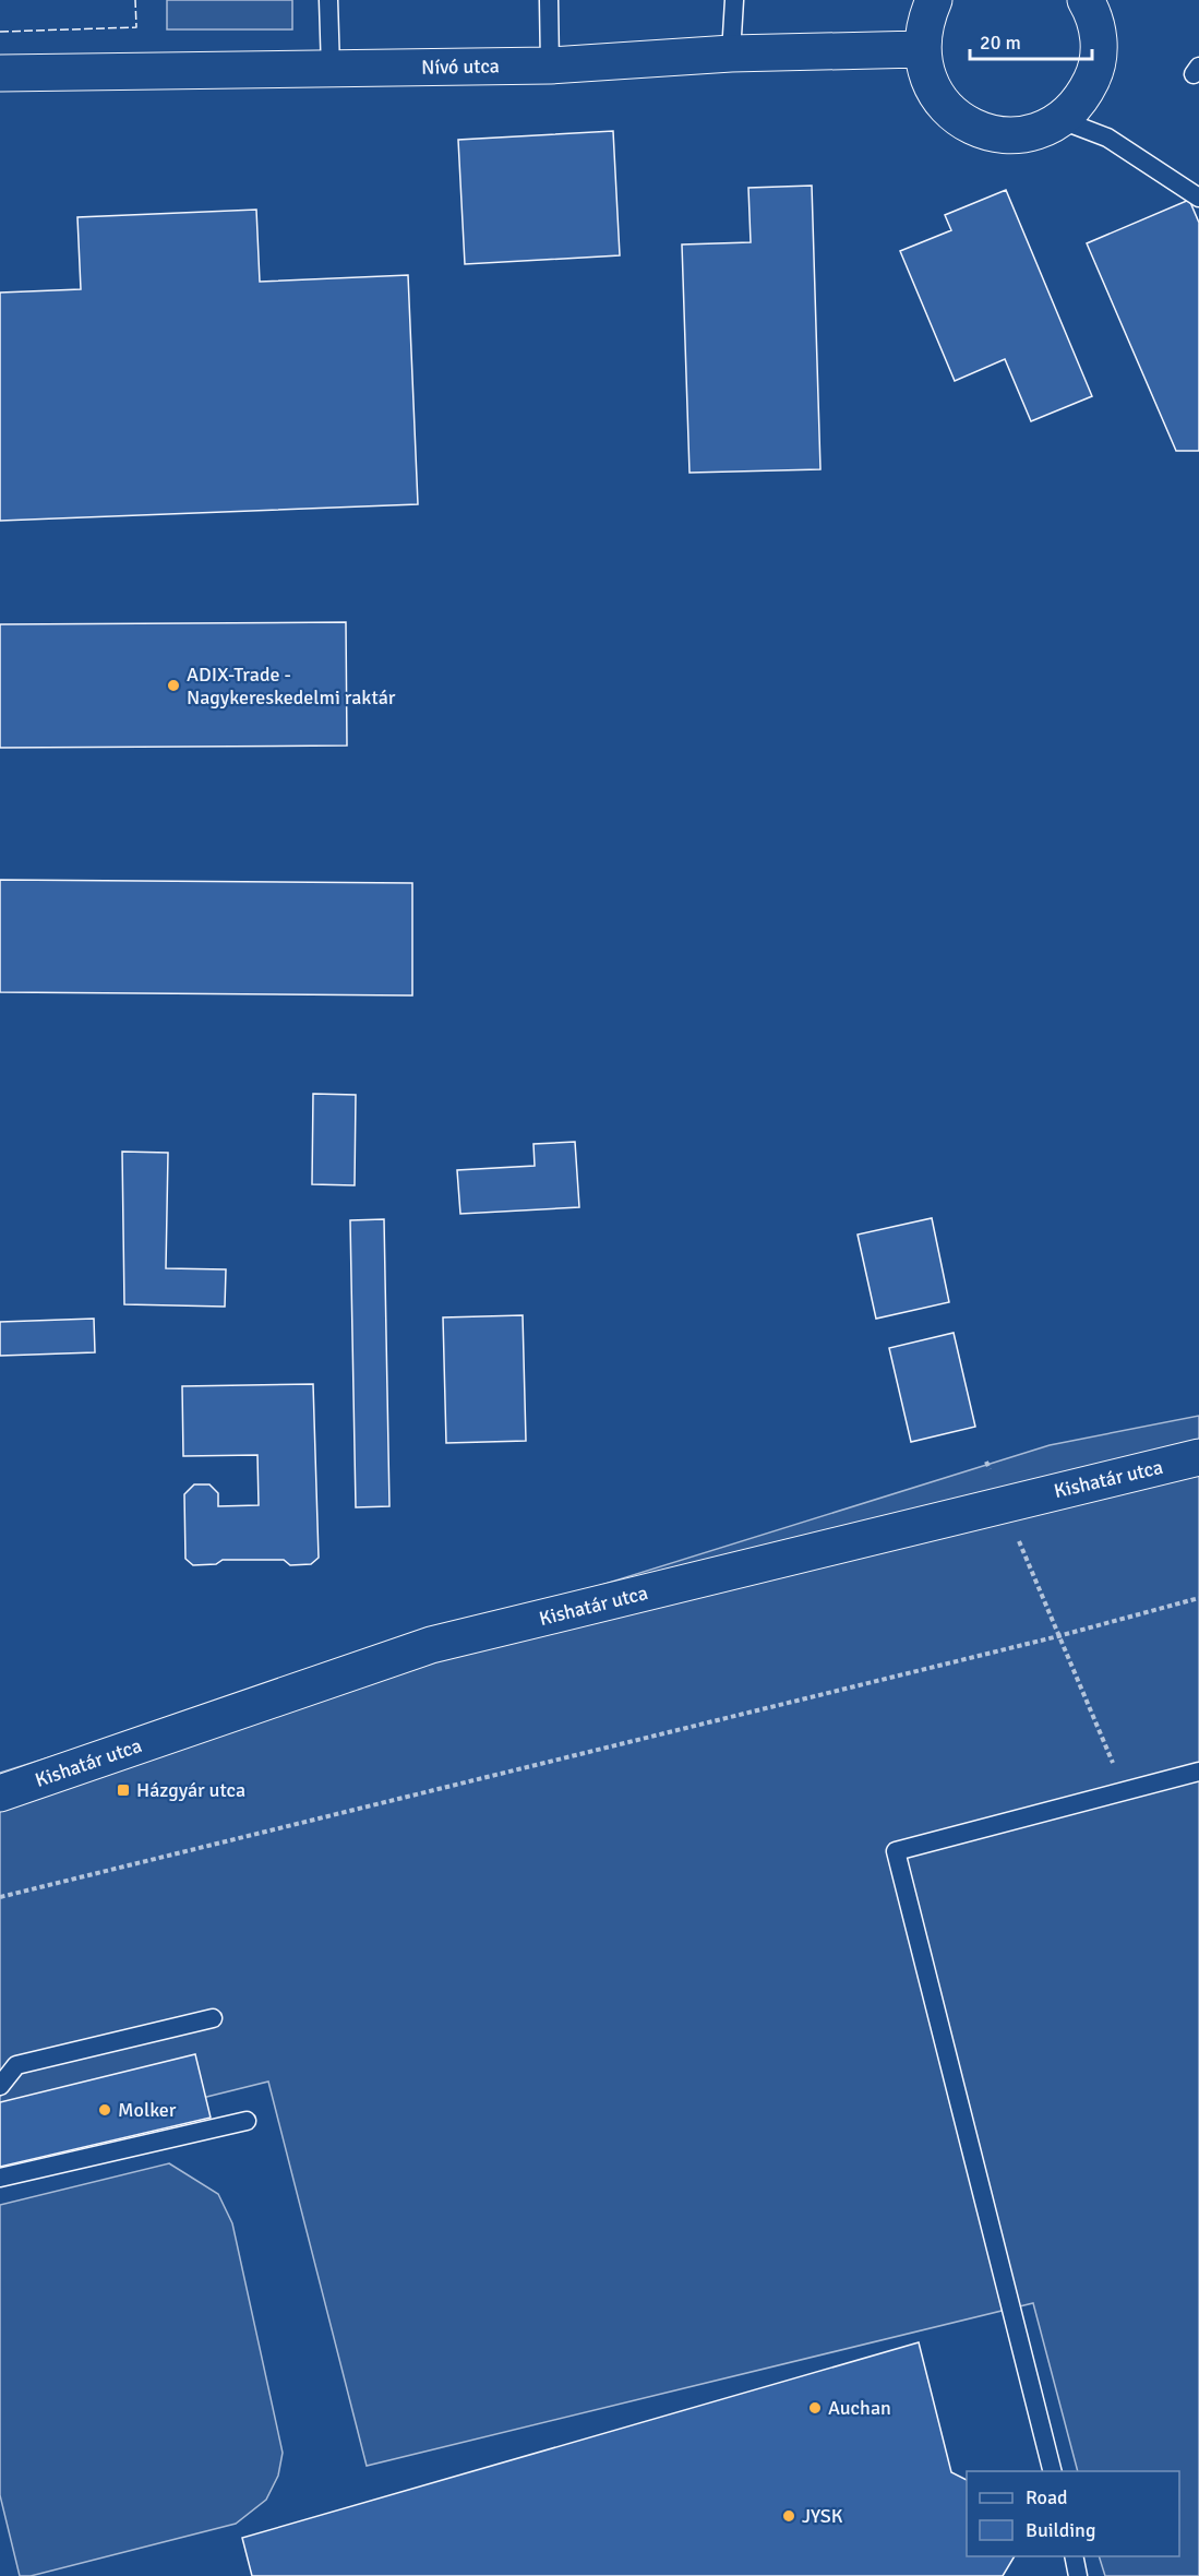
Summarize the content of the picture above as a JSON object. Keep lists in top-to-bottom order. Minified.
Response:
{"streets":{"street":["Nívó utca","Kishatár utca"]},"places":{"other":["ADIX-Trade - Nagykereskedelmi raktár","Molker","Auchan","JYSK"],"transit":["Házgyár utca"]},"legend":["Road","Building"],"scale_bar":"20 m"}
